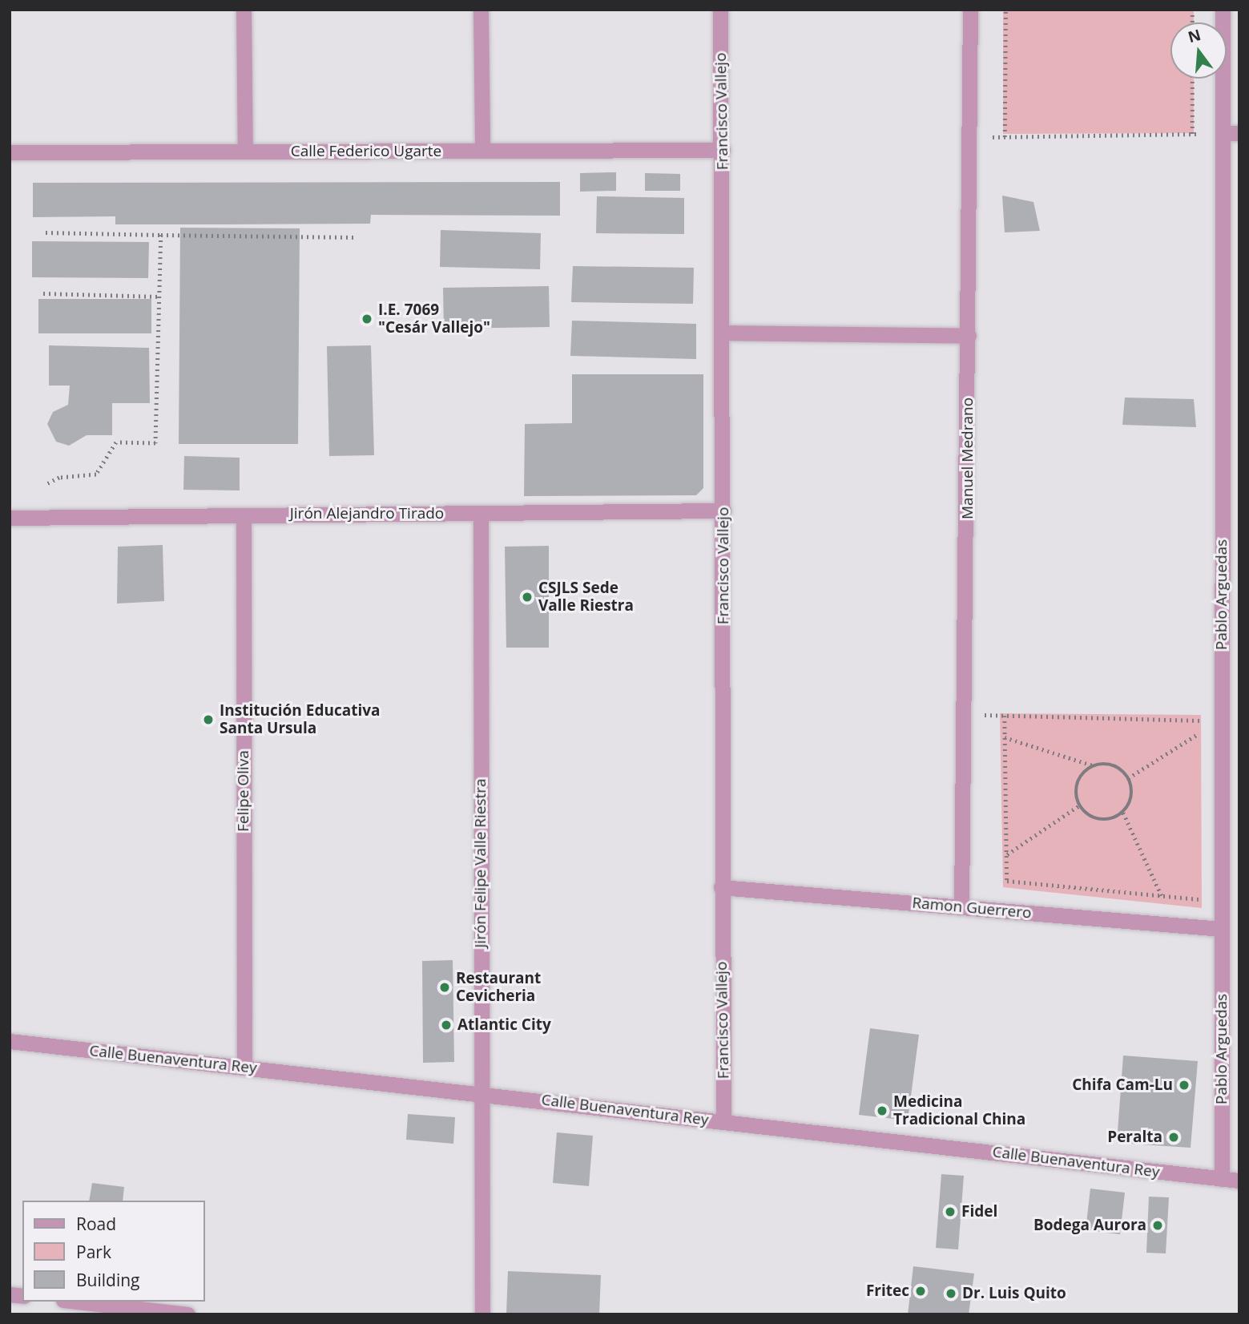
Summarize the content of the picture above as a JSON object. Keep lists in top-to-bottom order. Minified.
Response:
{"streets":{"street":["Francisco Vallejo","Calle Federico Ugarte","Manuel Medrano","Jirón Alejandro Tirado","Pablo Arguedas","Felipe Oliva","Jirón Felipe Valle Riestra","Ramon Guerrero","Calle Buenaventura Rey"]},"crossings":[["Francisco Vallejo","Calle Federico Ugarte"],["Francisco Vallejo","Jirón Alejandro Tirado"],["Francisco Vallejo","Ramon Guerrero"],["Francisco Vallejo","Calle Buenaventura Rey"],["Manuel Medrano","Ramon Guerrero"],["Jirón Alejandro Tirado","Felipe Oliva"],["Jirón Alejandro Tirado","Jirón Felipe Valle Riestra"],["Pablo Arguedas","Ramon Guerrero"],["Pablo Arguedas","Calle Buenaventura Rey"],["Felipe Oliva","Calle Buenaventura Rey"],["Jirón Felipe Valle Riestra","Calle Buenaventura Rey"]],"places":["I.E. 7069 \"Cesár Vallejo\"","CSJLS Sede Valle Riestra","Institución Educativa Santa Ursula","Restaurant Cevicheria","Atlantic City","Chifa Cam-Lu","Medicina Tradicional China","Peralta","Fidel","Bodega Aurora","Fritec","Dr. Luis Quito"],"legend":["Road","Park","Building"],"north":"top"}
